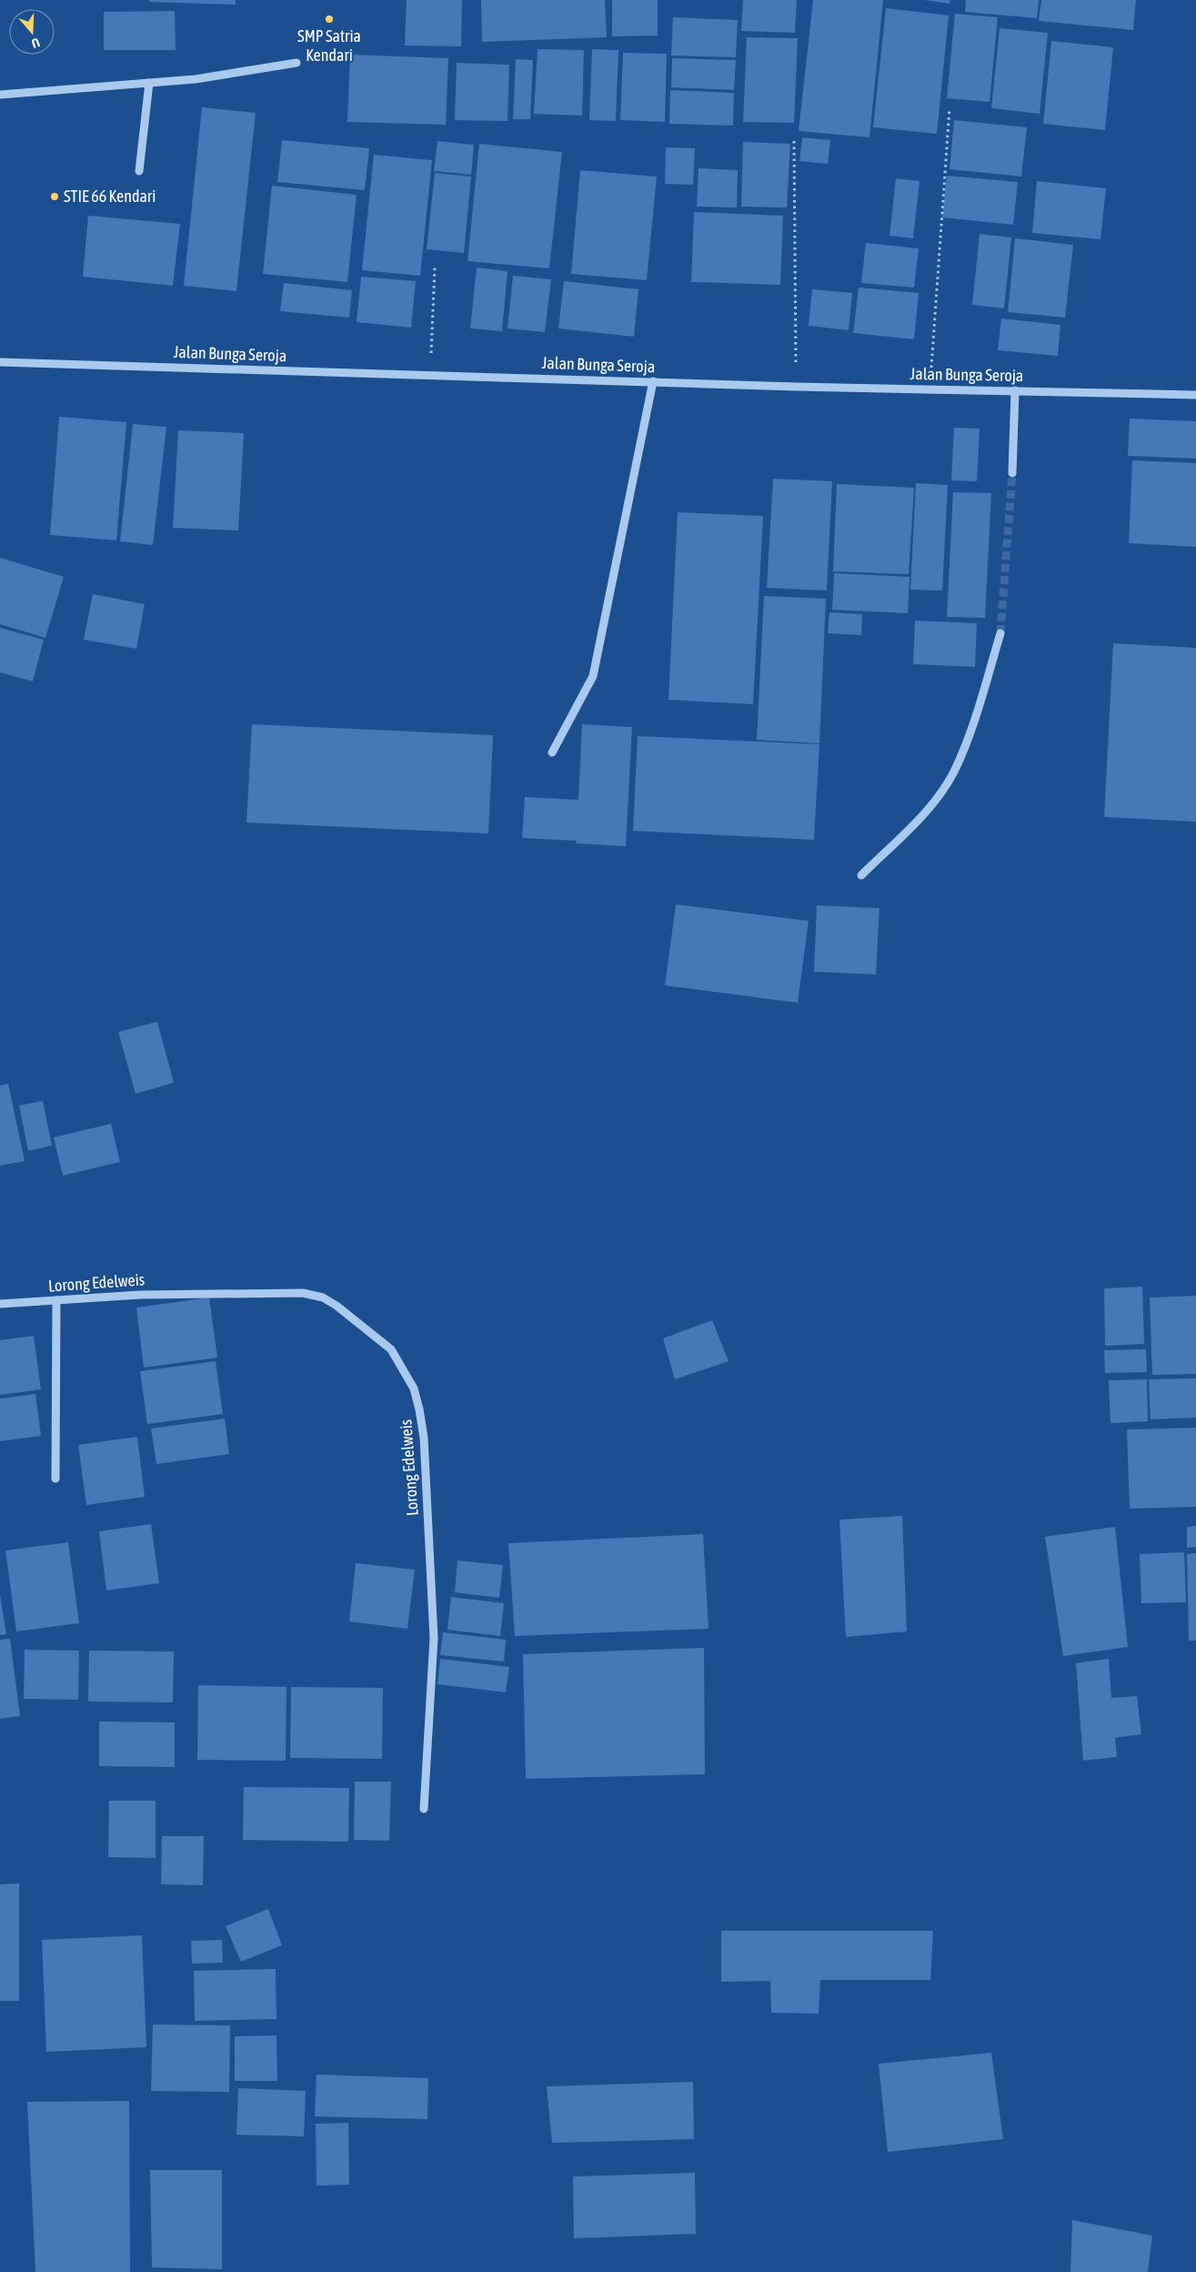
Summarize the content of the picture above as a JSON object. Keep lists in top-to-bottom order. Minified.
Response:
{"streets":{"street":["Jalan Bunga Seroja","Lorong Edelweis"]},"places":["SMP Satria Kendari","STIE 66 Kendari"],"north":"bottom"}
